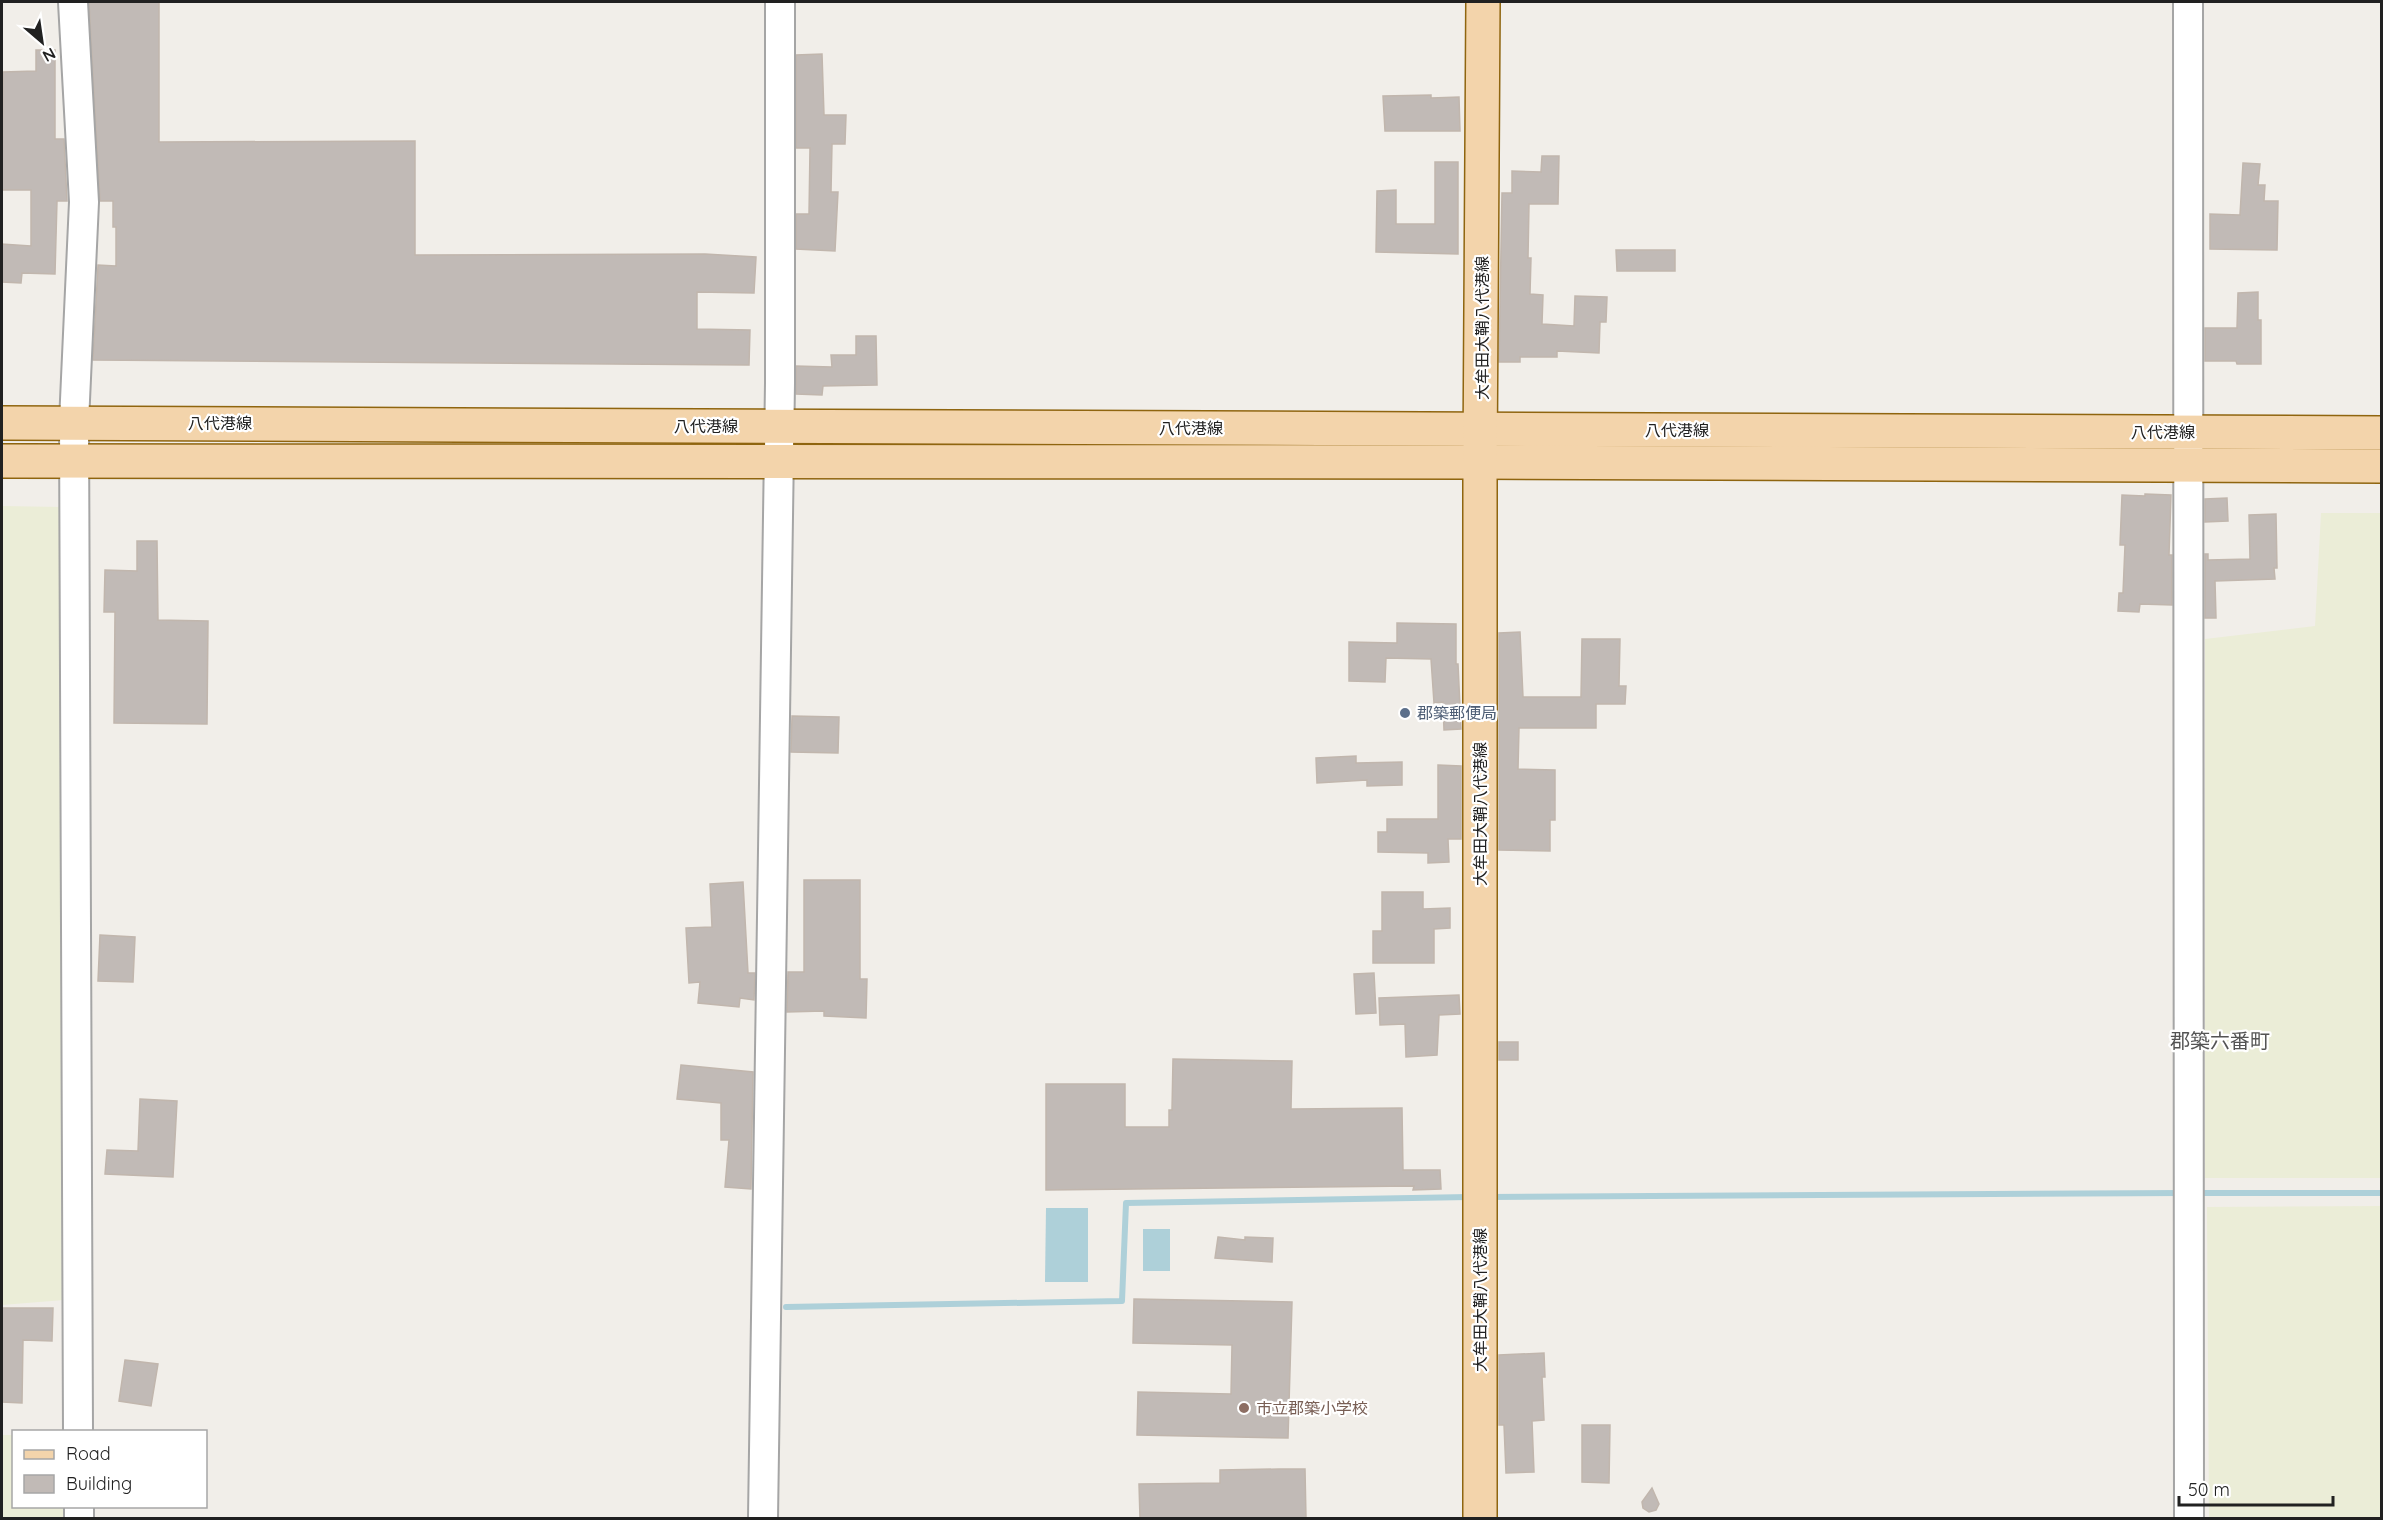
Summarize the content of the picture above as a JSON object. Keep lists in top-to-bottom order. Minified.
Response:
{"streets":{"main road":["大牟田大鞘八代港線","八代港線"]},"crossings":[["大牟田大鞘八代港線","八代港線"]],"districts":["郡築六番町"],"places":["郡築郵便局","市立郡築小学校"],"legend":["Road","Building"],"scale_bar":"50 m","north":"bottom right"}
